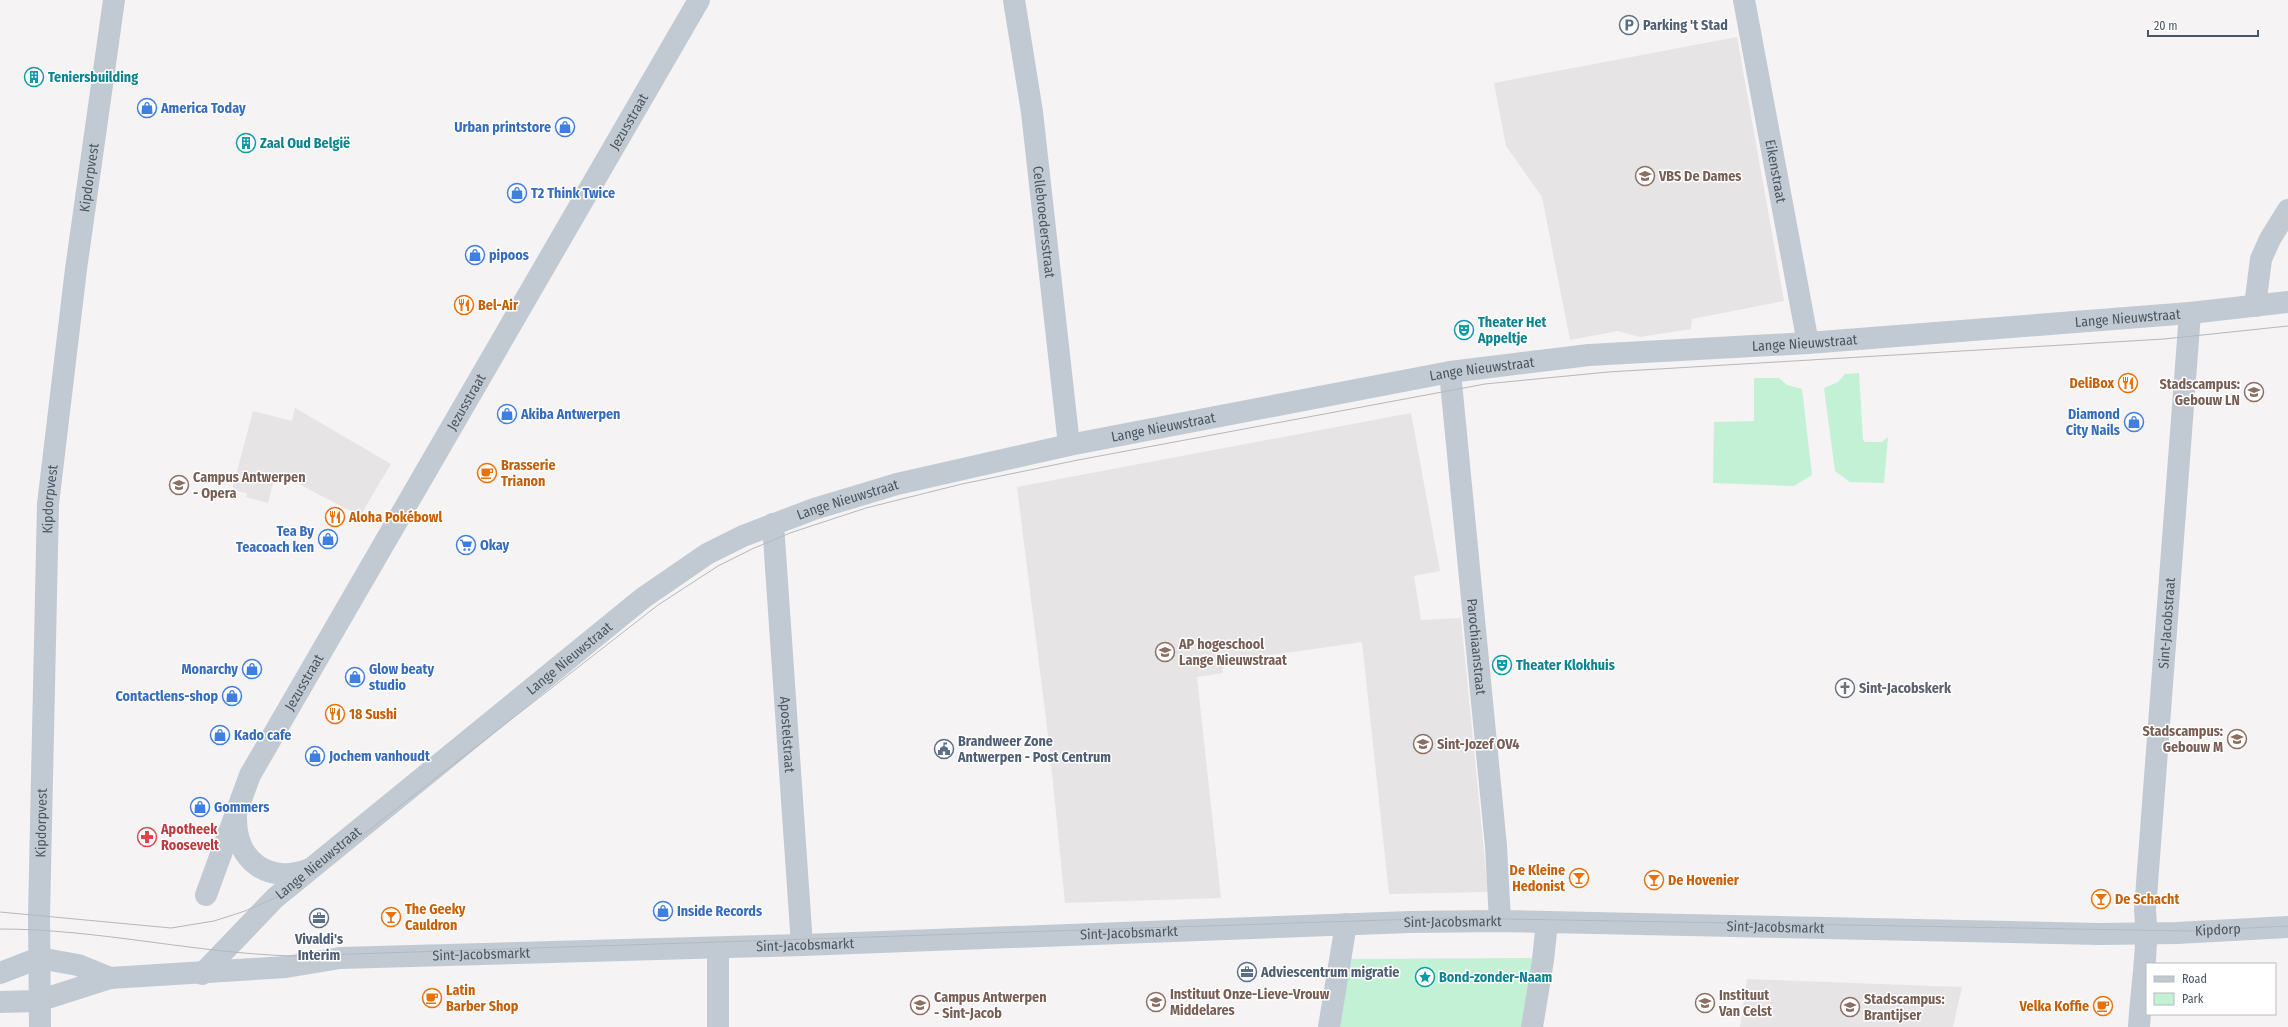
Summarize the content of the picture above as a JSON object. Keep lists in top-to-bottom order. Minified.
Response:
{"streets":{"street":["Jezusstraat","Eikenstraat","Kipdorpvest","Cellebroedersstraat","Lange Nieuwstraat","Sint-Jacobstraat","Parochiaanstraat","Apostelstraat","Sint-Jacobsmarkt","Kipdorp"]},"crossings":[["Jezusstraat","Lange Nieuwstraat"],["Eikenstraat","Lange Nieuwstraat"],["Kipdorpvest","Sint-Jacobsmarkt"],["Cellebroedersstraat","Lange Nieuwstraat"],["Lange Nieuwstraat","Sint-Jacobstraat"],["Lange Nieuwstraat","Parochiaanstraat"],["Lange Nieuwstraat","Apostelstraat"],["Lange Nieuwstraat","Sint-Jacobsmarkt"],["Sint-Jacobstraat","Sint-Jacobsmarkt"],["Sint-Jacobstraat","Kipdorp"],["Parochiaanstraat","Sint-Jacobsmarkt"],["Apostelstraat","Sint-Jacobsmarkt"],["Sint-Jacobsmarkt","Kipdorp"]],"places":{"parking":["Parking 't Stad"],"building":["Teniersbuilding","Zaal Oud België"],"shop":["America Today","Urban printstore","T2 Think Twice","pipoos","Akiba Antwerpen","Diamond City Nails","Tea By Teacoach ken","Monarchy","Glow beaty studio","Contactlens-shop","Kado cafe","Jochem vanhoudt","Gommers","Inside Records"],"school or university":["VBS De Dames","Stadscampus: Gebouw LN","Campus Antwerpen - Opera","AP hogeschool Lange Nieuwstraat","Stadscampus: Gebouw M","Sint-Jozef OV4","Instituut Onze-Lieve-Vrouw Middelares","Instituut Van Celst","Campus Antwerpen - Sint-Jacob","Stadscampus: Brantijser"],"restaurant":["Bel-Air","DeliBox","Aloha Pokébowl","18 Sushi"],"theatre":["Theater Het Appeltje","Theater Klokhuis"],"cafe":["Brasserie Trianon","Latin Barber Shop","Velka Koffie"],"supermarket":["Okay"],"church":["Sint-Jacobskerk"],"public building":["Brandweer Zone Antwerpen - Post Centrum"],"pharmacy":["Apotheek Roosevelt"],"bar":["De Kleine Hedonist","De Hovenier","De Schacht","The Geeky Cauldron"],"office":["Vivaldi's Interim","Adviescentrum migratie"],"place":["Bond-zonder-Naam"]},"legend":["Road","Park"],"scale_bar":"20 m"}
